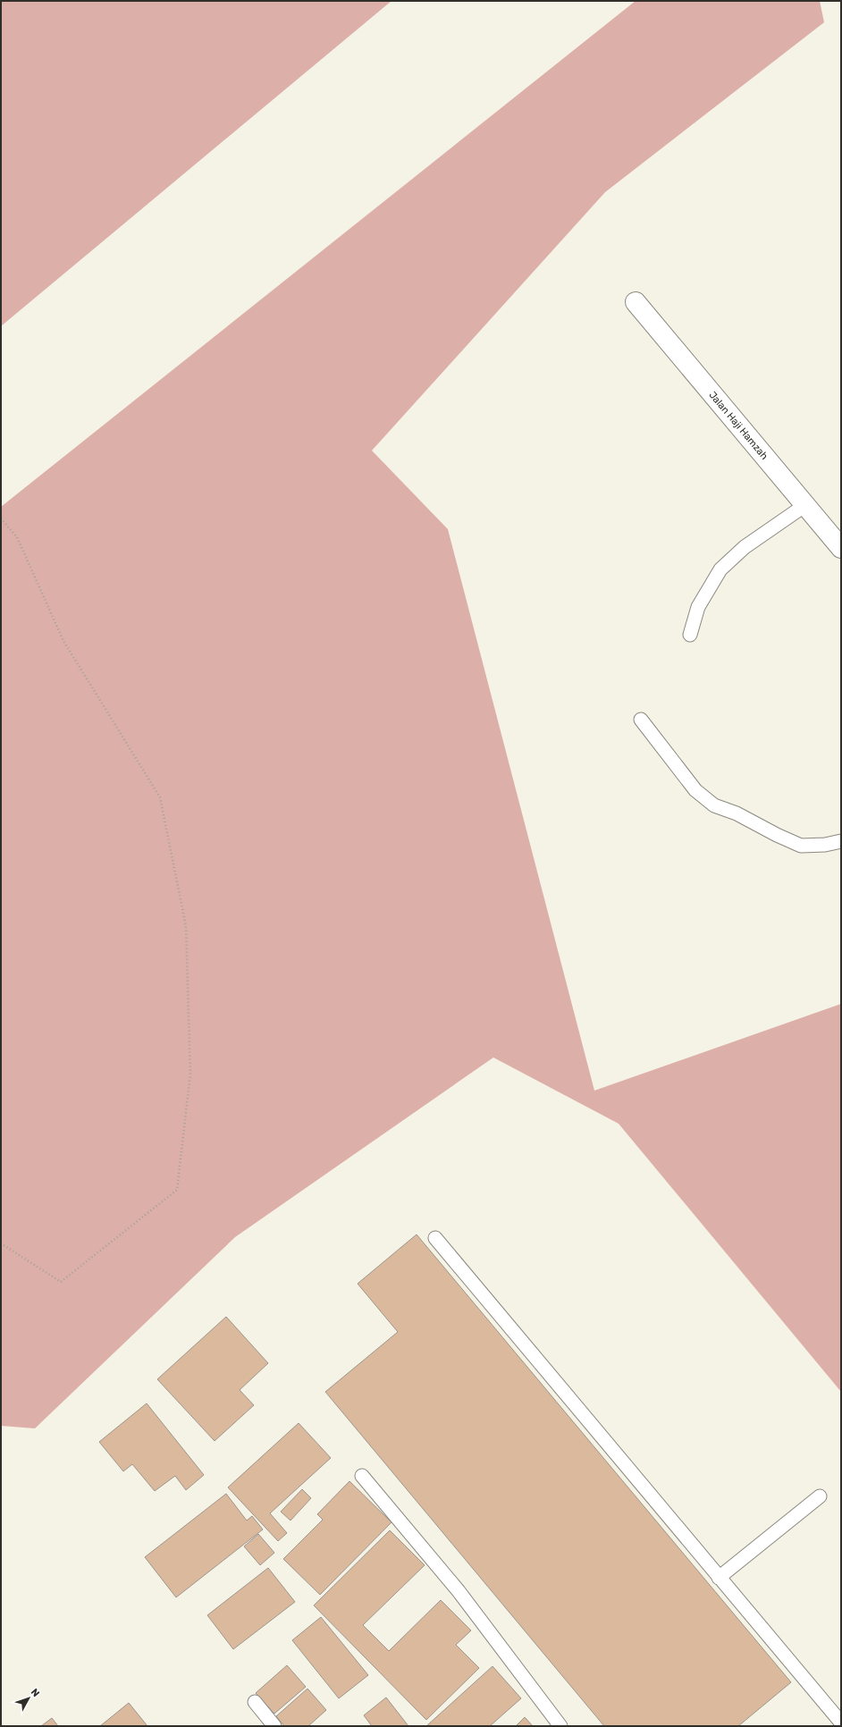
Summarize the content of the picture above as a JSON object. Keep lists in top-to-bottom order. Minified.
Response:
{"streets":{"street":["Jalan Haji Hamzah"]},"north":"top right"}
